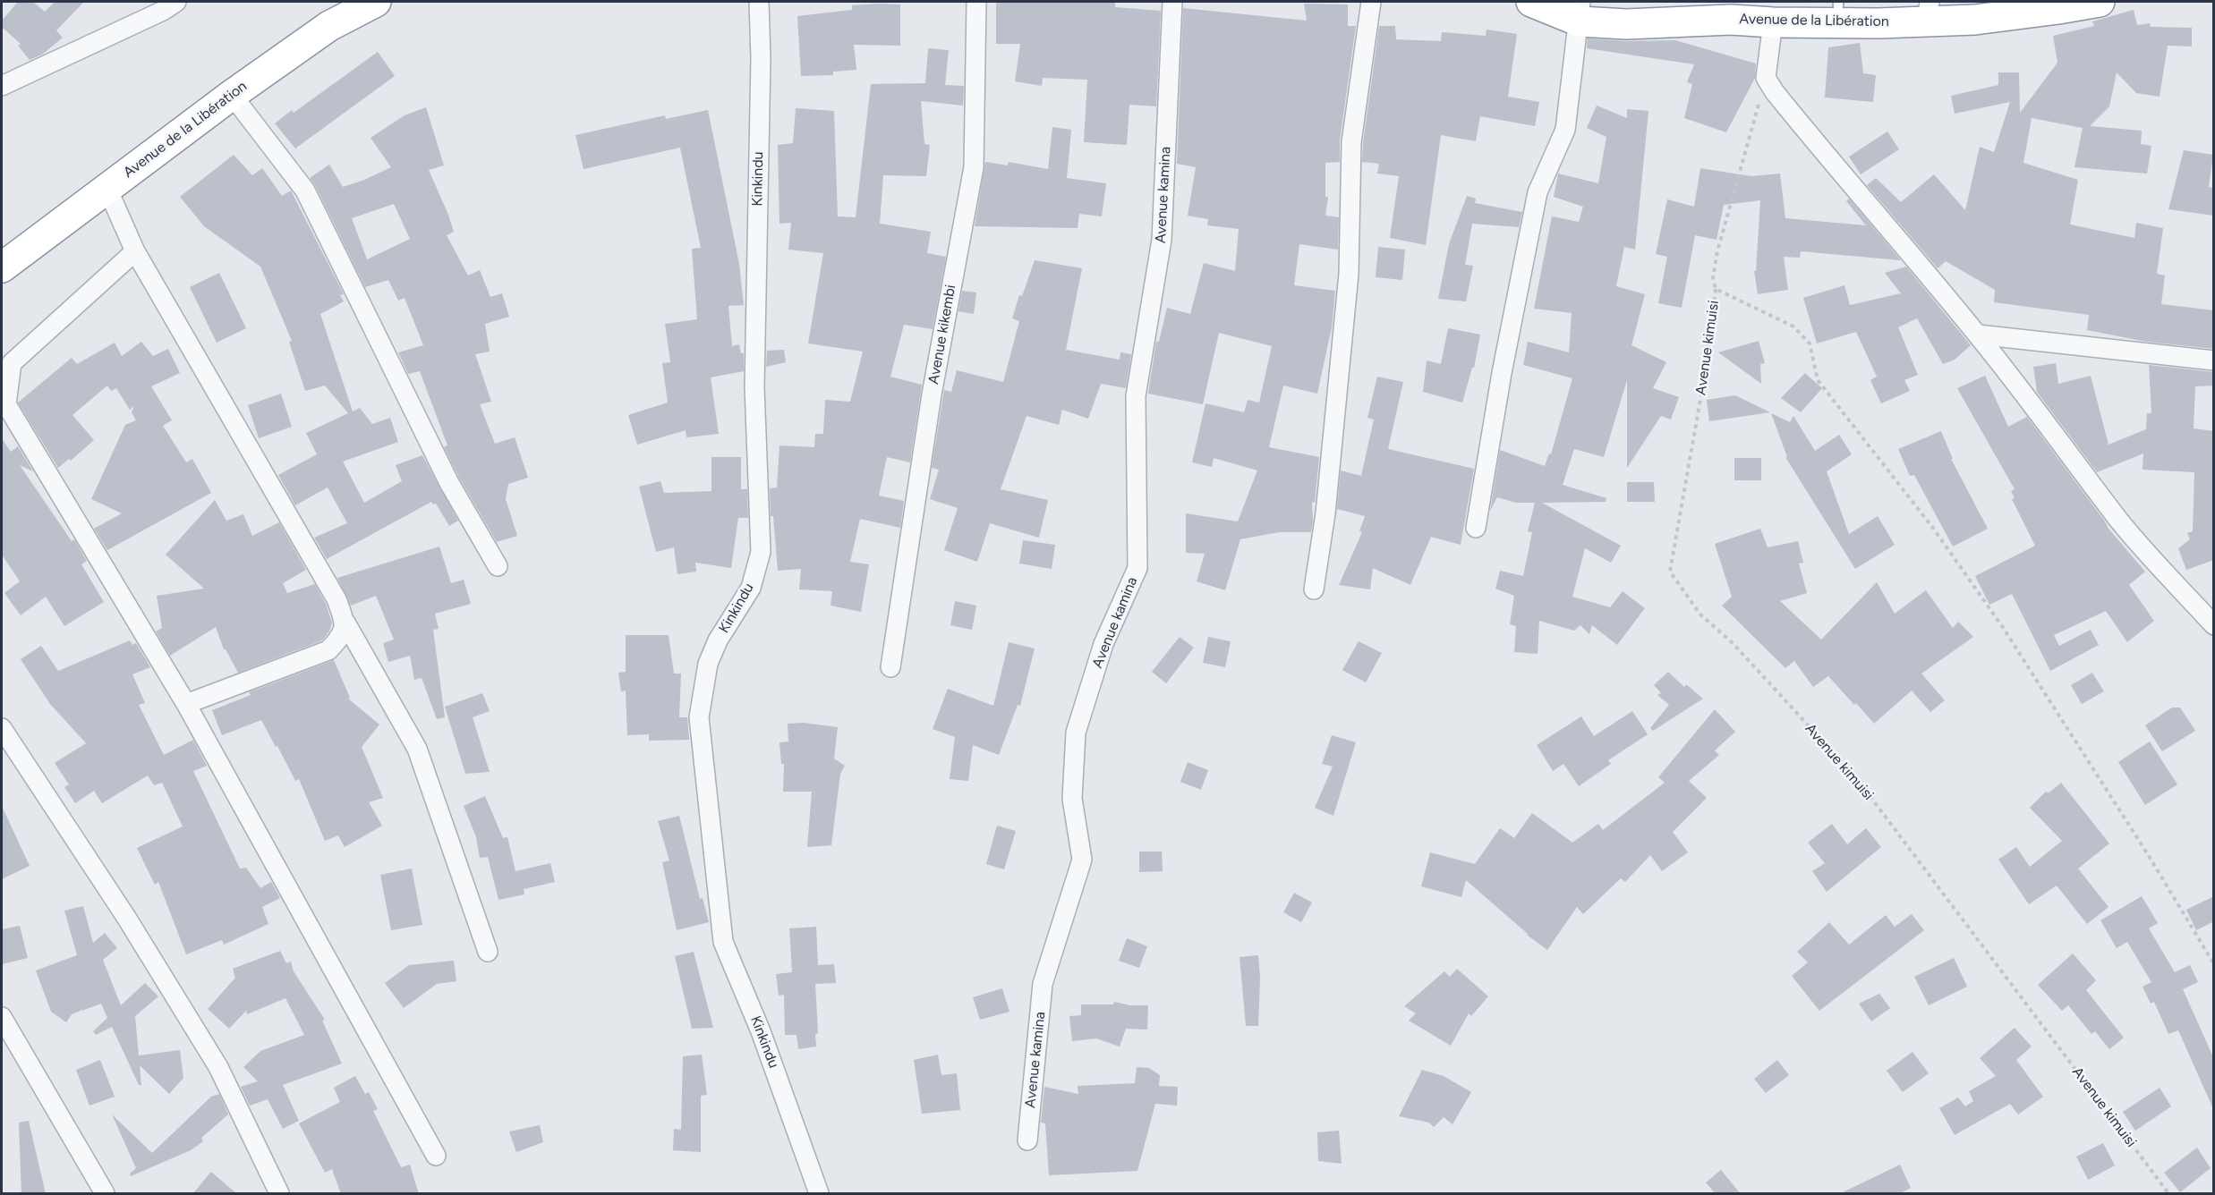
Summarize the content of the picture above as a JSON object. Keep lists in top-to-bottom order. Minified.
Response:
{"streets":{"highway":["Avenue de la Libération"],"street":["Kinkindu","Avenue kamina","Avenue kikembi"],"path":["Avenue kimuisi"]}}
